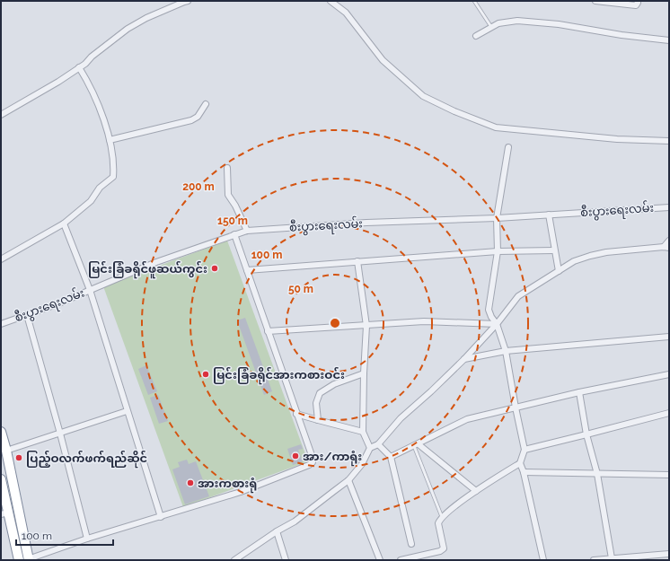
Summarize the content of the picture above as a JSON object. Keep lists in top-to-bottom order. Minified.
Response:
{"streets":{"street":["စီးပွားရေးလမ်း"]},"places":["မြင်းခြံခရိုင်ဖူဆယ်ကွင်း","မြင်းခြံခရိုင်အားကစားဝင်း","အား/ကာရုံး","ပြည့်ဝလက်ဖက်ရည်ဆိုင်","အားကစားရုံ"],"scale_bar":"100 m","rings":["200 m","150 m","100 m","50 m"]}
